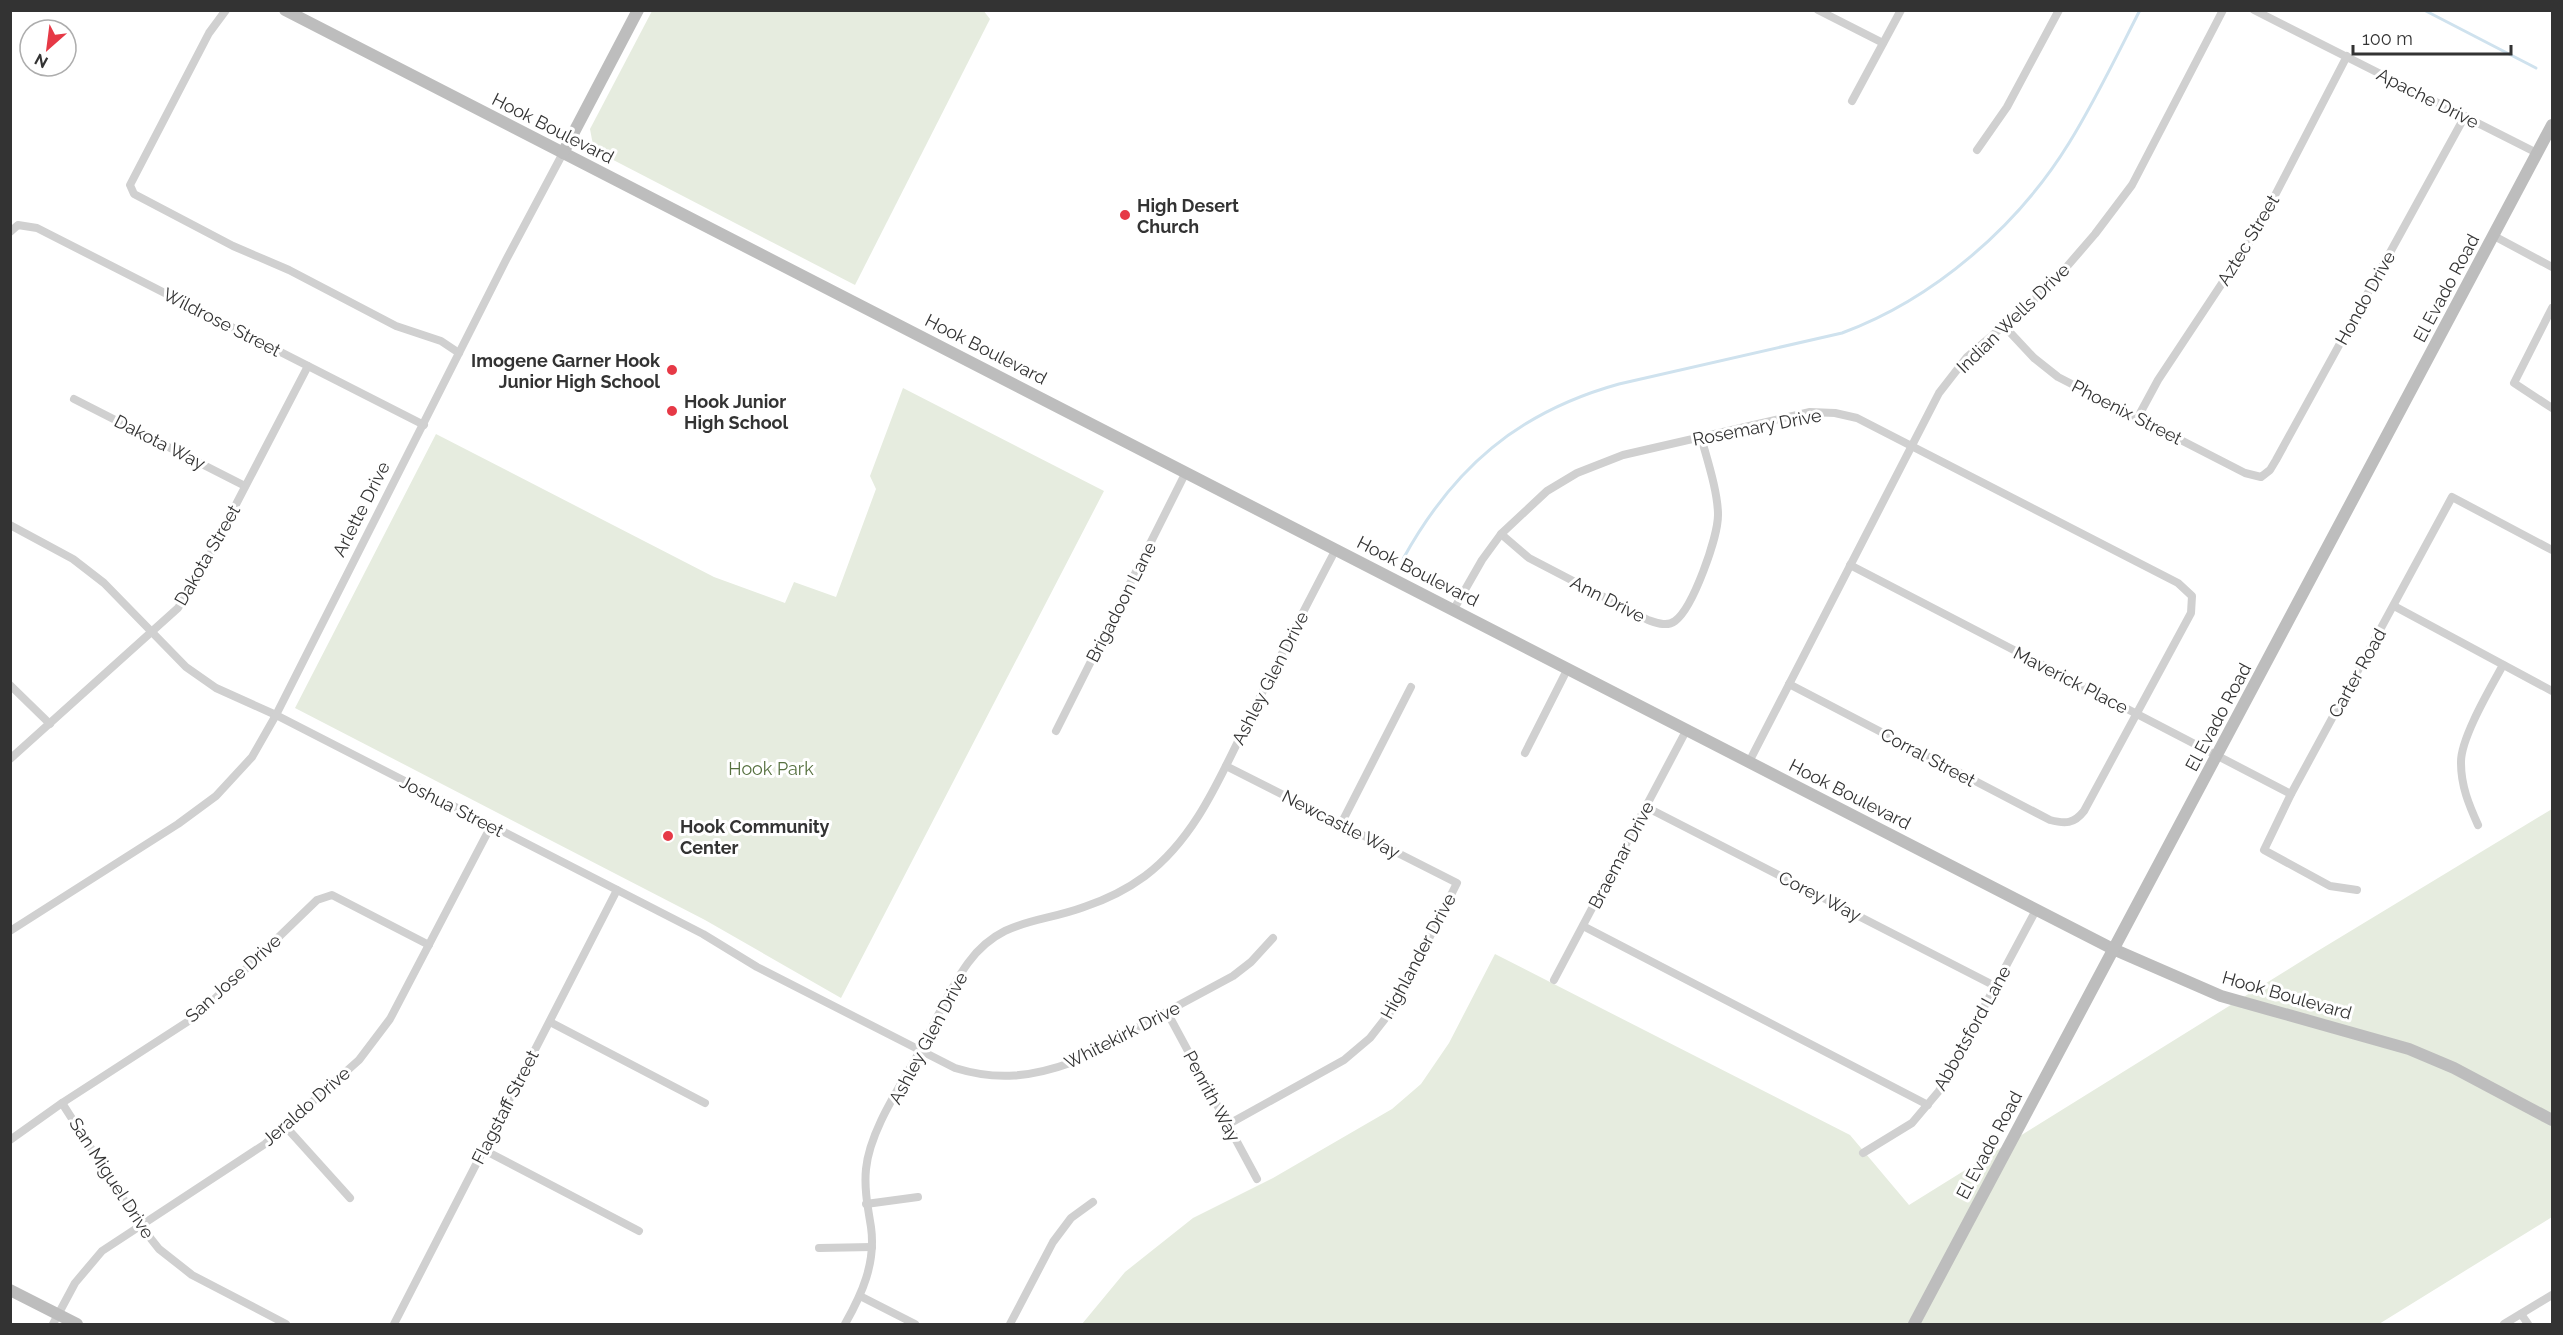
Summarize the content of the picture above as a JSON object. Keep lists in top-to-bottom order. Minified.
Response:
{"streets":{"main road":["Hook Boulevard","El Evado Road","Arlette Drive"],"street":["Apache Drive","Aztec Street","Hondo Drive","Indian Wells Drive","Wildrose Street","Phoenix Street","Rosemary Drive","Dakota Way","Dakota Street","Ann Drive","Brigadoon Lane","Carter Road","Ashley Glen Drive","Maverick Place","Corral Street","Joshua Street","Newcastle Way","Braemar Drive","Corey Way","Highlander Drive","San Jose Drive","Abbotsford Lane","Whitekirk Drive","Penrith Way","Jeraldo Drive","Flagstaff Street","San Miguel Drive"]},"crossings":[["Apache Drive","Aztec Street"],["Apache Drive","El Evado Road"],["Apache Drive","Hondo Drive"],["Hook Boulevard","El Evado Road"],["Hook Boulevard","Indian Wells Drive"],["Hook Boulevard","Rosemary Drive"],["Hook Boulevard","Arlette Drive"],["Hook Boulevard","Brigadoon Lane"],["Hook Boulevard","Ashley Glen Drive"],["Hook Boulevard","Braemar Drive"],["Hook Boulevard","Abbotsford Lane"],["Aztec Street","Phoenix Street"],["El Evado Road","Maverick Place"],["Hondo Drive","Phoenix Street"],["Indian Wells Drive","Phoenix Street"],["Indian Wells Drive","Rosemary Drive"],["Indian Wells Drive","Maverick Place"],["Indian Wells Drive","Corral Street"],["Wildrose Street","Arlette Drive"],["Wildrose Street","Dakota Street"],["Rosemary Drive","Ann Drive"],["Rosemary Drive","Maverick Place"],["Rosemary Drive","Corral Street"],["Dakota Way","Dakota Street"],["Arlette Drive","Joshua Street"],["Dakota Street","Joshua Street"],["Carter Road","Maverick Place"],["Ashley Glen Drive","Joshua Street"],["Ashley Glen Drive","Newcastle Way"],["Ashley Glen Drive","Whitekirk Drive"],["Maverick Place","Corral Street"],["Joshua Street","Whitekirk Drive"],["Joshua Street","Jeraldo Drive"],["Joshua Street","Flagstaff Street"],["Newcastle Way","Highlander Drive"],["Braemar Drive","Corey Way"],["Corey Way","Abbotsford Lane"],["Highlander Drive","Penrith Way"],["San Jose Drive","Jeraldo Drive"],["San Jose Drive","San Miguel Drive"],["Whitekirk Drive","Penrith Way"],["Jeraldo Drive","San Miguel Drive"]],"parks":["Hook Park"],"places":["High Desert Church","Imogene Garner Hook Junior High School","Hook Junior High School","Hook Community Center"],"scale_bar":"100 m","north":"bottom left"}
